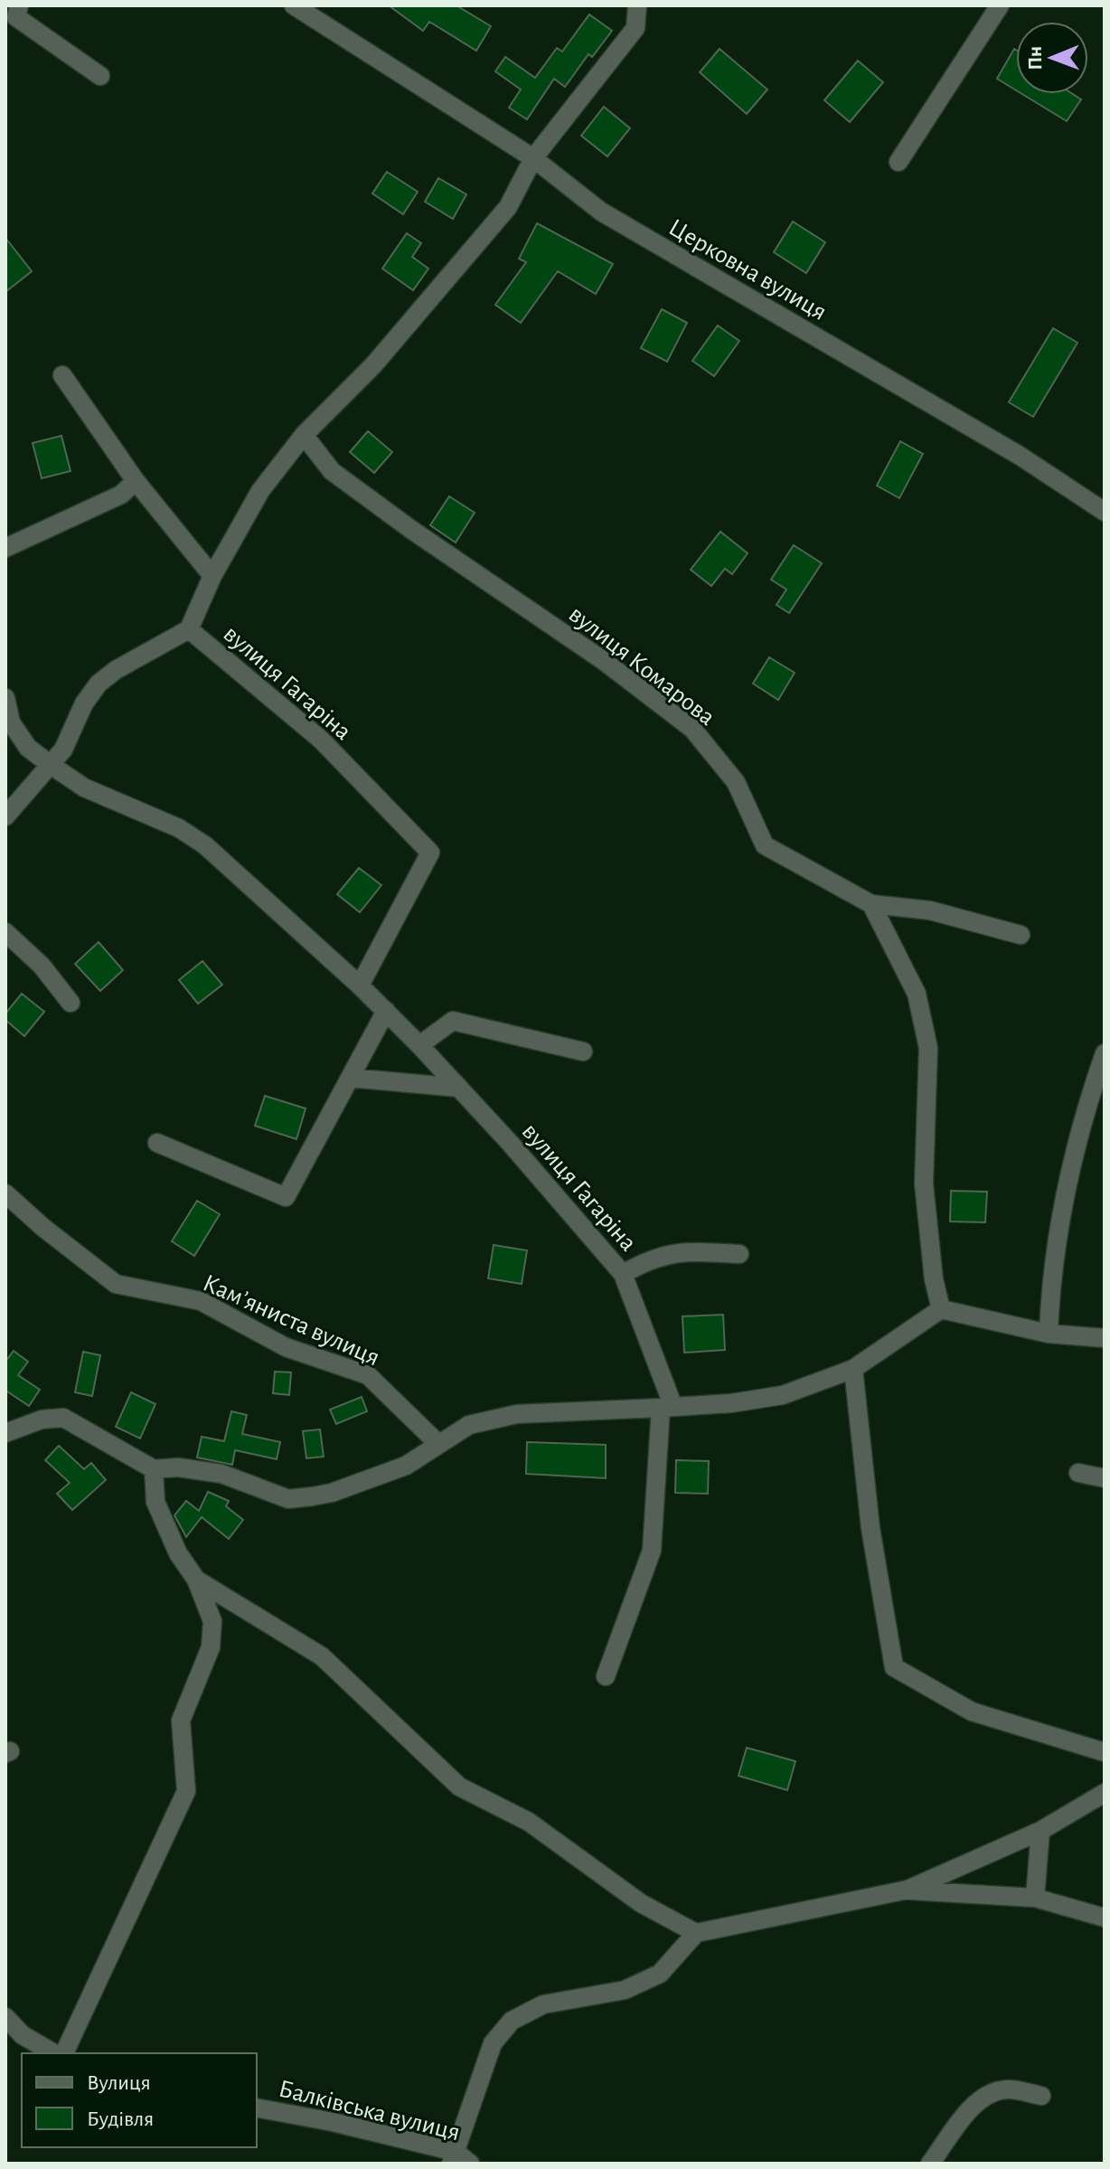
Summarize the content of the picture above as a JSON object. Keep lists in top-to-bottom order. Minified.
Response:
{"streets":{"street":["Церковна вулиця","вулиця Комарова","вулиця Гагаріна","Камʼяниста вулиця","Балківська вулиця"]},"legend":["Вулиця","Будівля"],"north":"left"}
